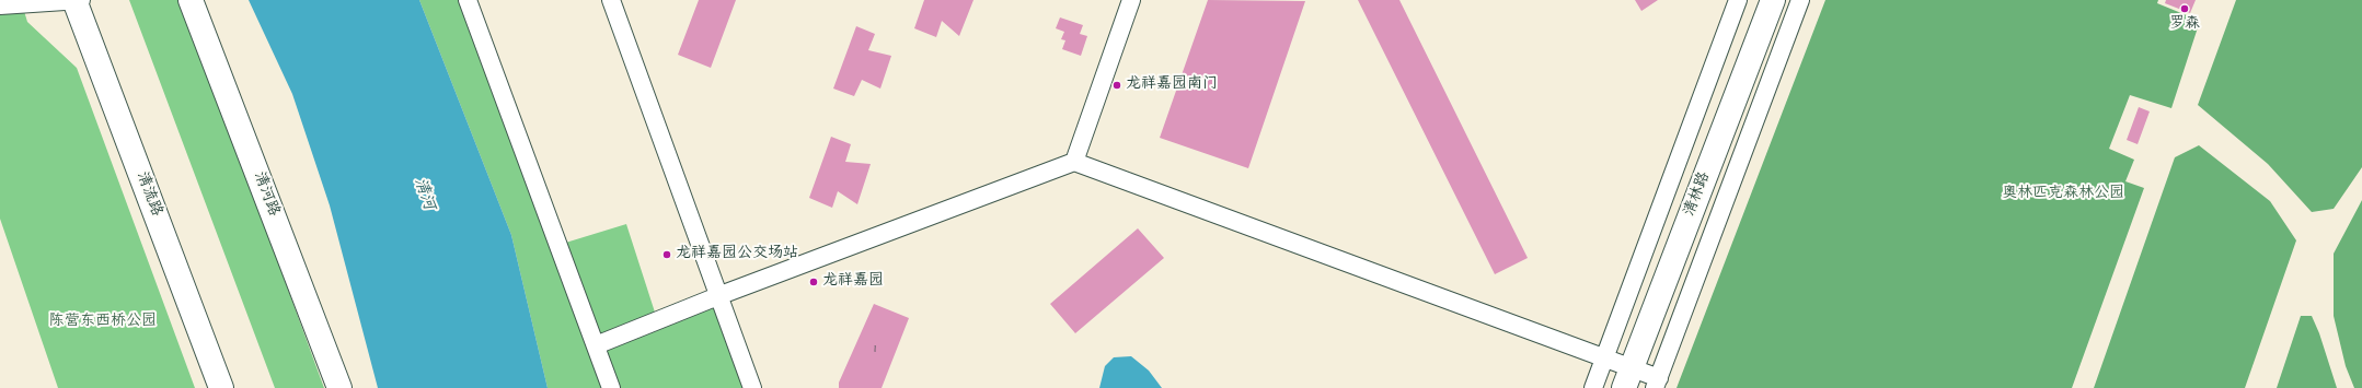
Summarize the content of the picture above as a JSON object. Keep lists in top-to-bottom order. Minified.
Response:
{"streets":{"street":["清流路","清河路","清林路"]},"water":["清河"],"parks":["奥林匹克森林公园","陈营东西桥公园"],"places":["罗森","龙祥嘉园南门","龙祥嘉园公交场站","龙祥嘉园"],"house_numbers":["1"]}
